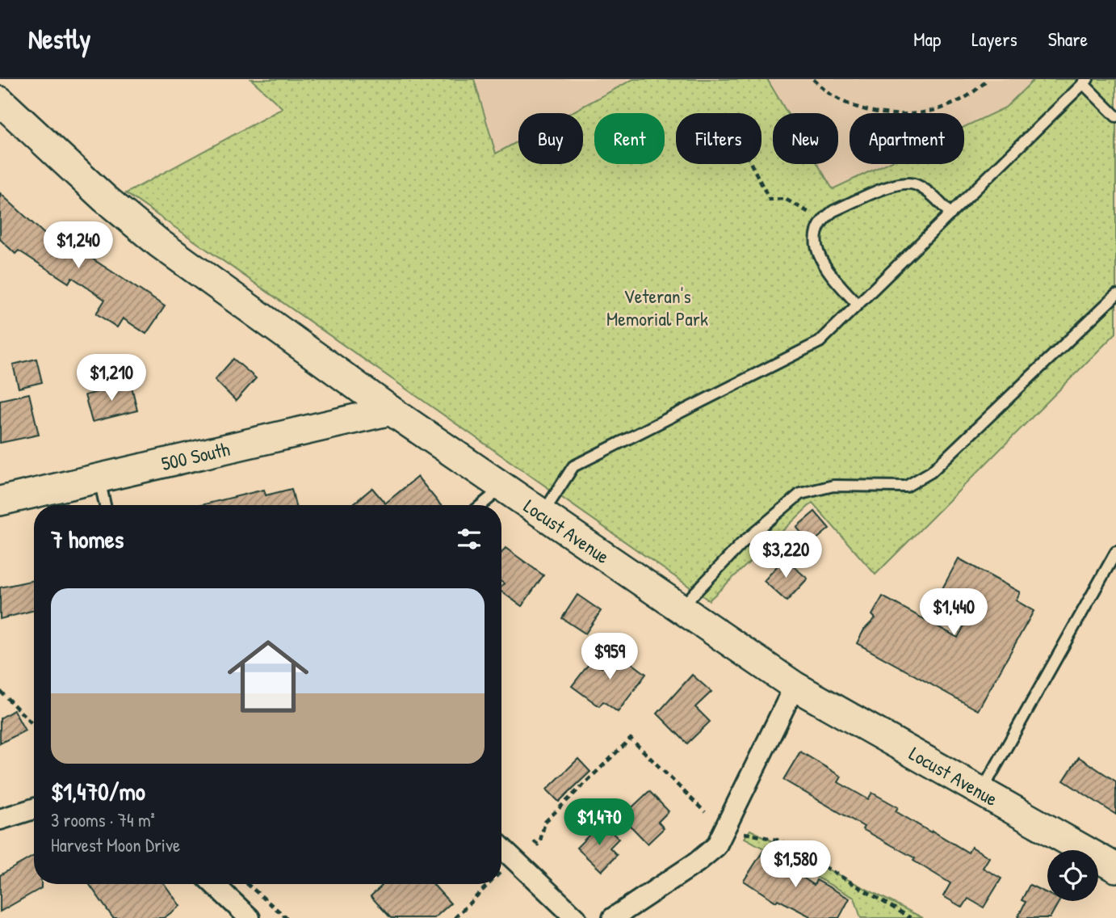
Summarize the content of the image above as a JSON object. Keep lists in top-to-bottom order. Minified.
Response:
{"streets":{"street":["500 South","Locust Avenue"]},"crossings":[["500 South","Locust Avenue"]],"parks":["Veteran's Memorial Park"],"page":{"header":"Nestly","nav":["Map","Layers","Share"],"chip":["Buy","Rent","Filters","New","Apartment"],"price":["$1,240","$1,210","$3,220","$1,440","$959","$1,470","$1,580"],"heading":"7 homes","list":[{"name":"$1,470/mo","note":"3 rooms · 74 m² · Harvest Moon Drive"}]}}
